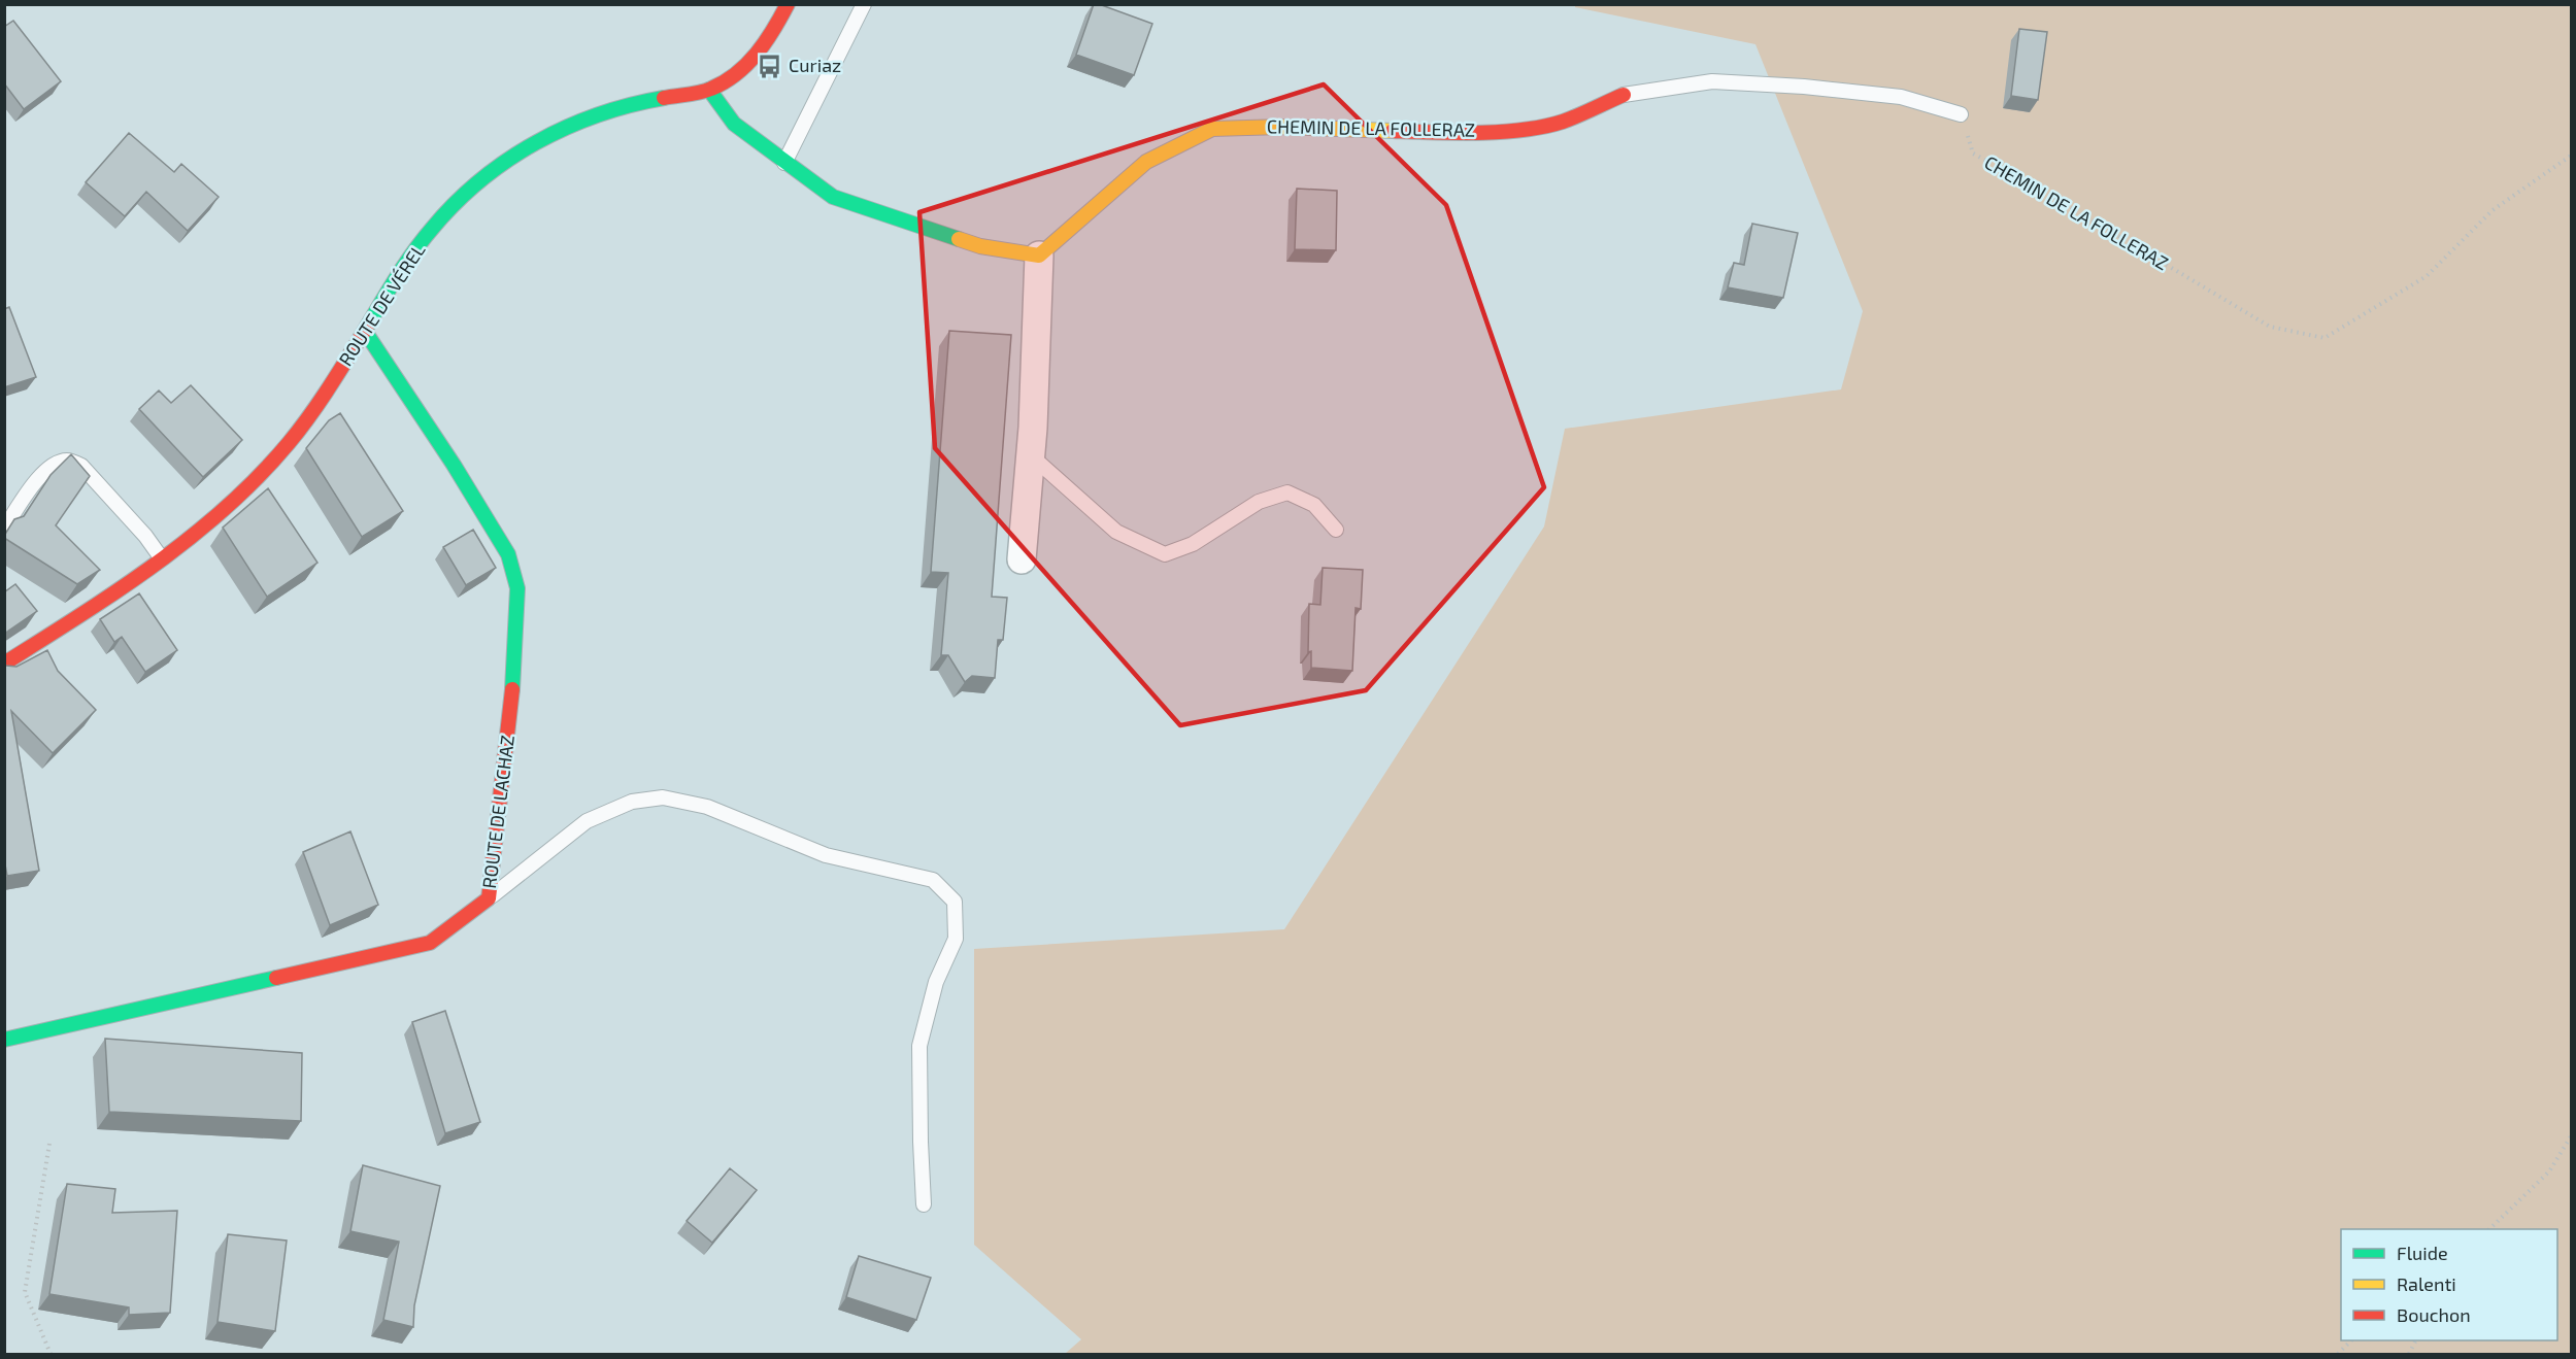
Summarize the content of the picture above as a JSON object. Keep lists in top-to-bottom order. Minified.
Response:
{"streets":{"street":["CHEMIN DE LA FOLLERAZ","ROUTE DE VÉREL","ROUTE DE LACHAZ"]},"crossings":[["ROUTE DE VÉREL","ROUTE DE LACHAZ"]],"places":{"bus stop":["Curiaz"]},"legend":["Fluide","Ralenti","Bouchon"]}
